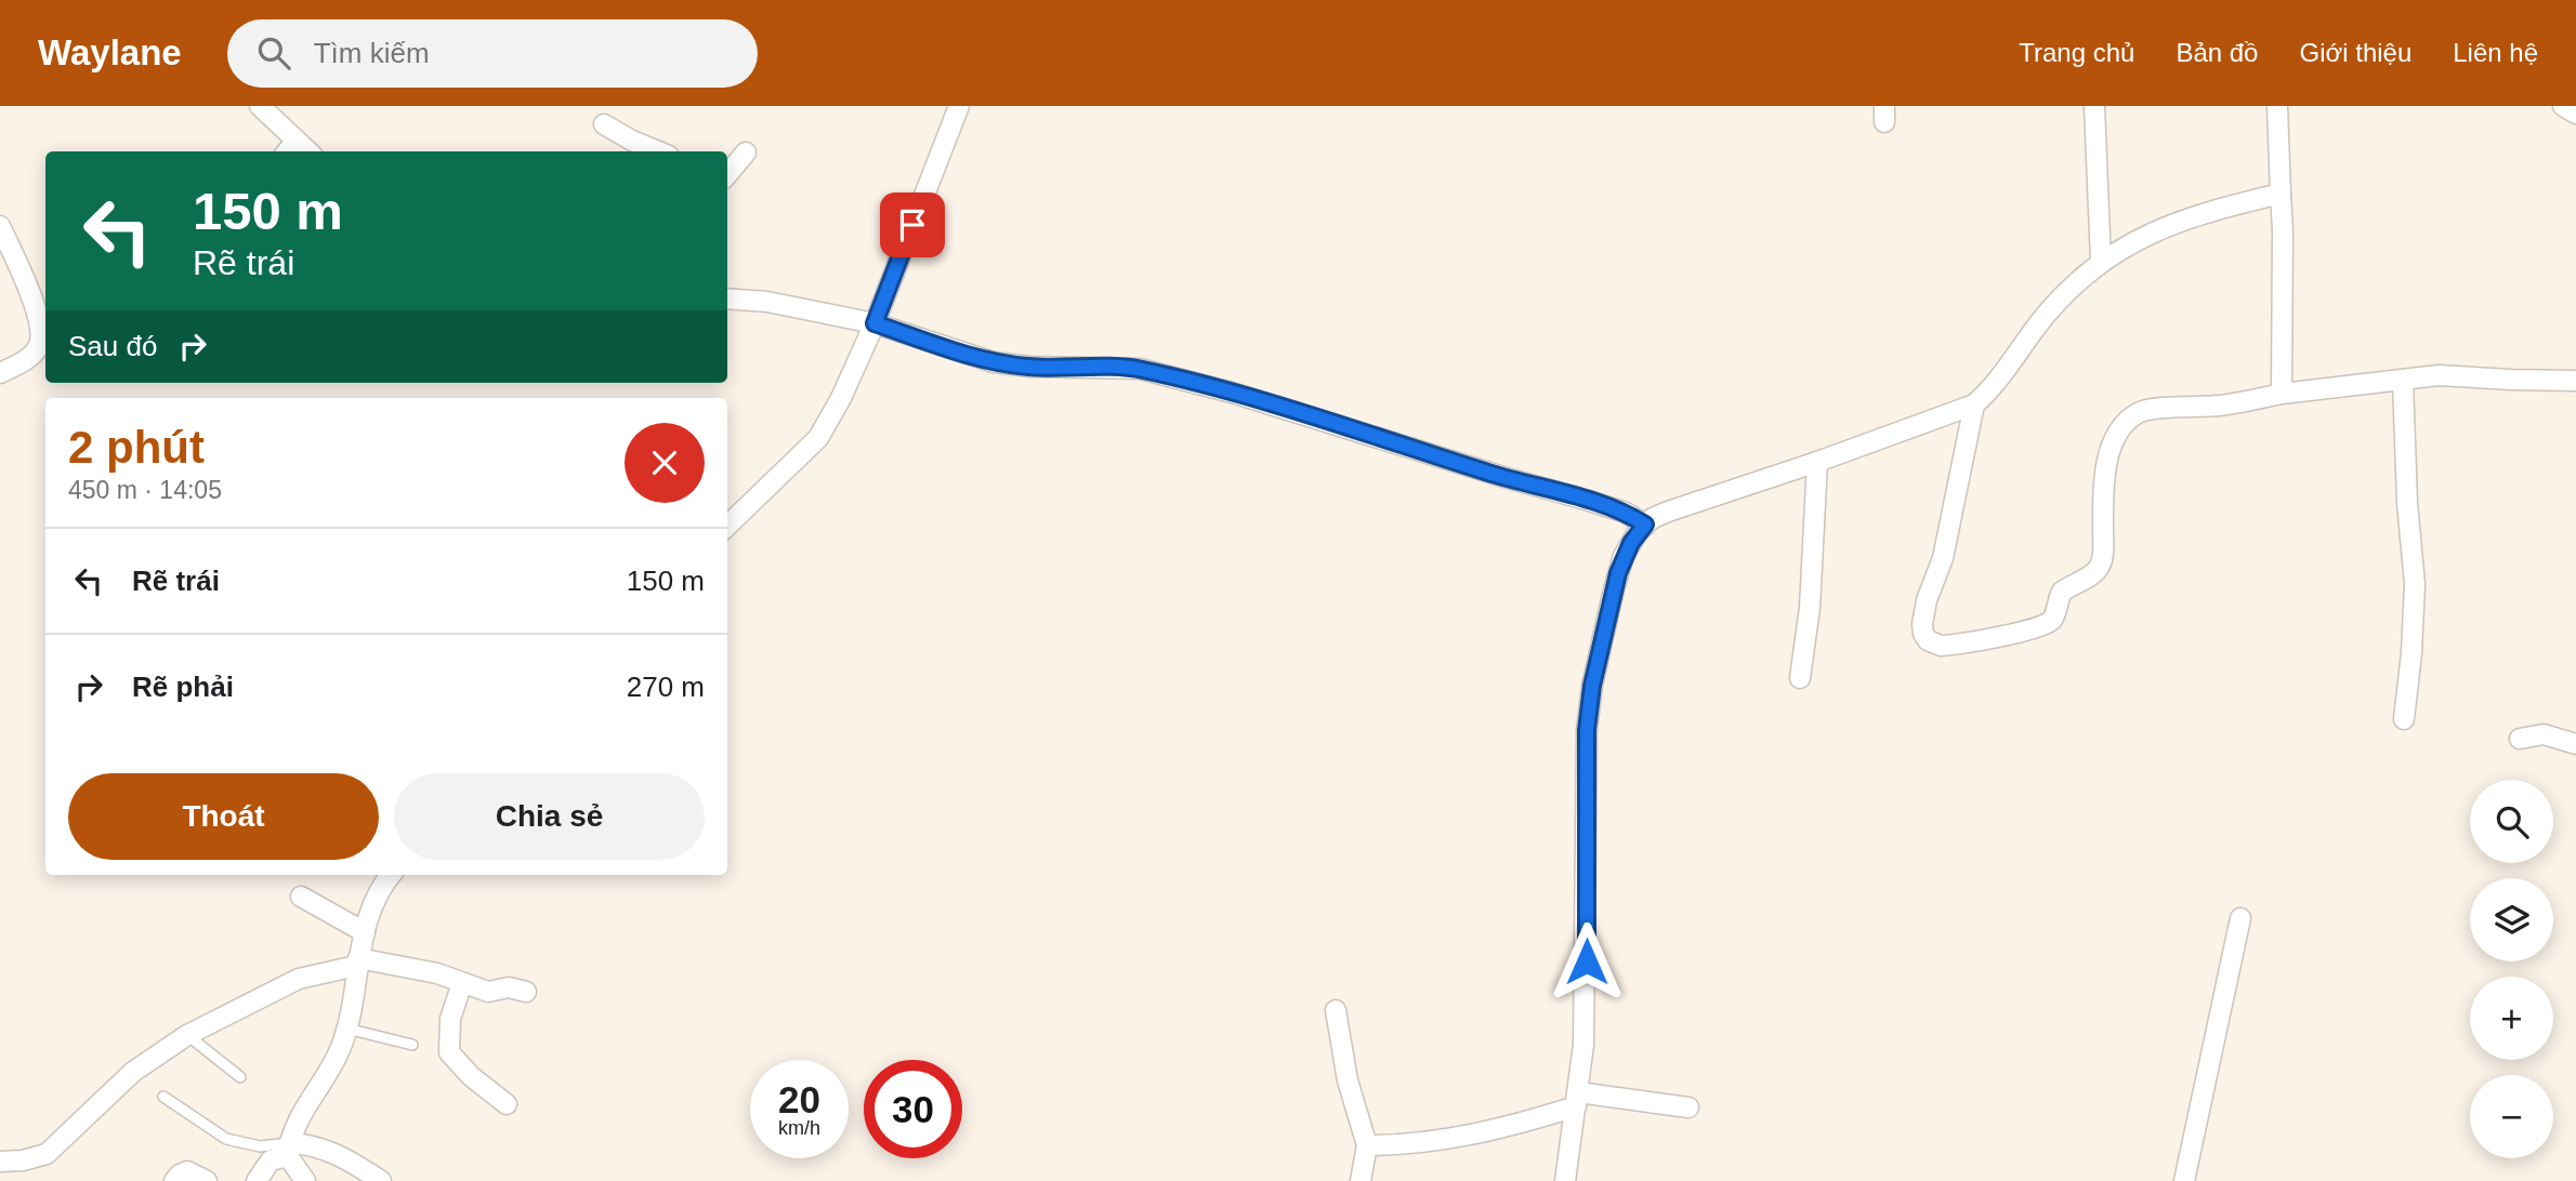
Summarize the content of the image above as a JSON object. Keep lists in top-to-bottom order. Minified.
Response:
{"page":{"header":"Waylane","search":"Tìm kiếm","nav":["Trang chủ","Bản đồ","Giới thiệu","Liên hệ"],"turn":["150 m","Rẽ trái"],"then":"Sau đó","heading":["2 phút","450 m · 14:05"],"list":[{"name":"Rẽ trái","value":"150 m"},{"name":"Rẽ phải","value":"270 m"}],"buttons":["Thoát","Chia sẻ"],"map_buttons":["+","−"],"speed":"20 km/h","limit":"30"}}
